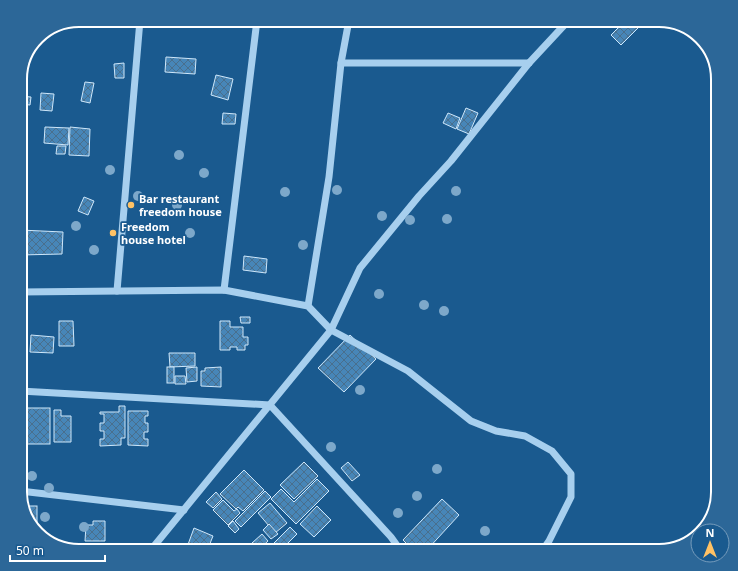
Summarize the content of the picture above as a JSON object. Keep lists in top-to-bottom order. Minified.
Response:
{"places":["Bar restaurant freedom house","Freedom house hotel"],"scale_bar":"50 m","north":"top"}
